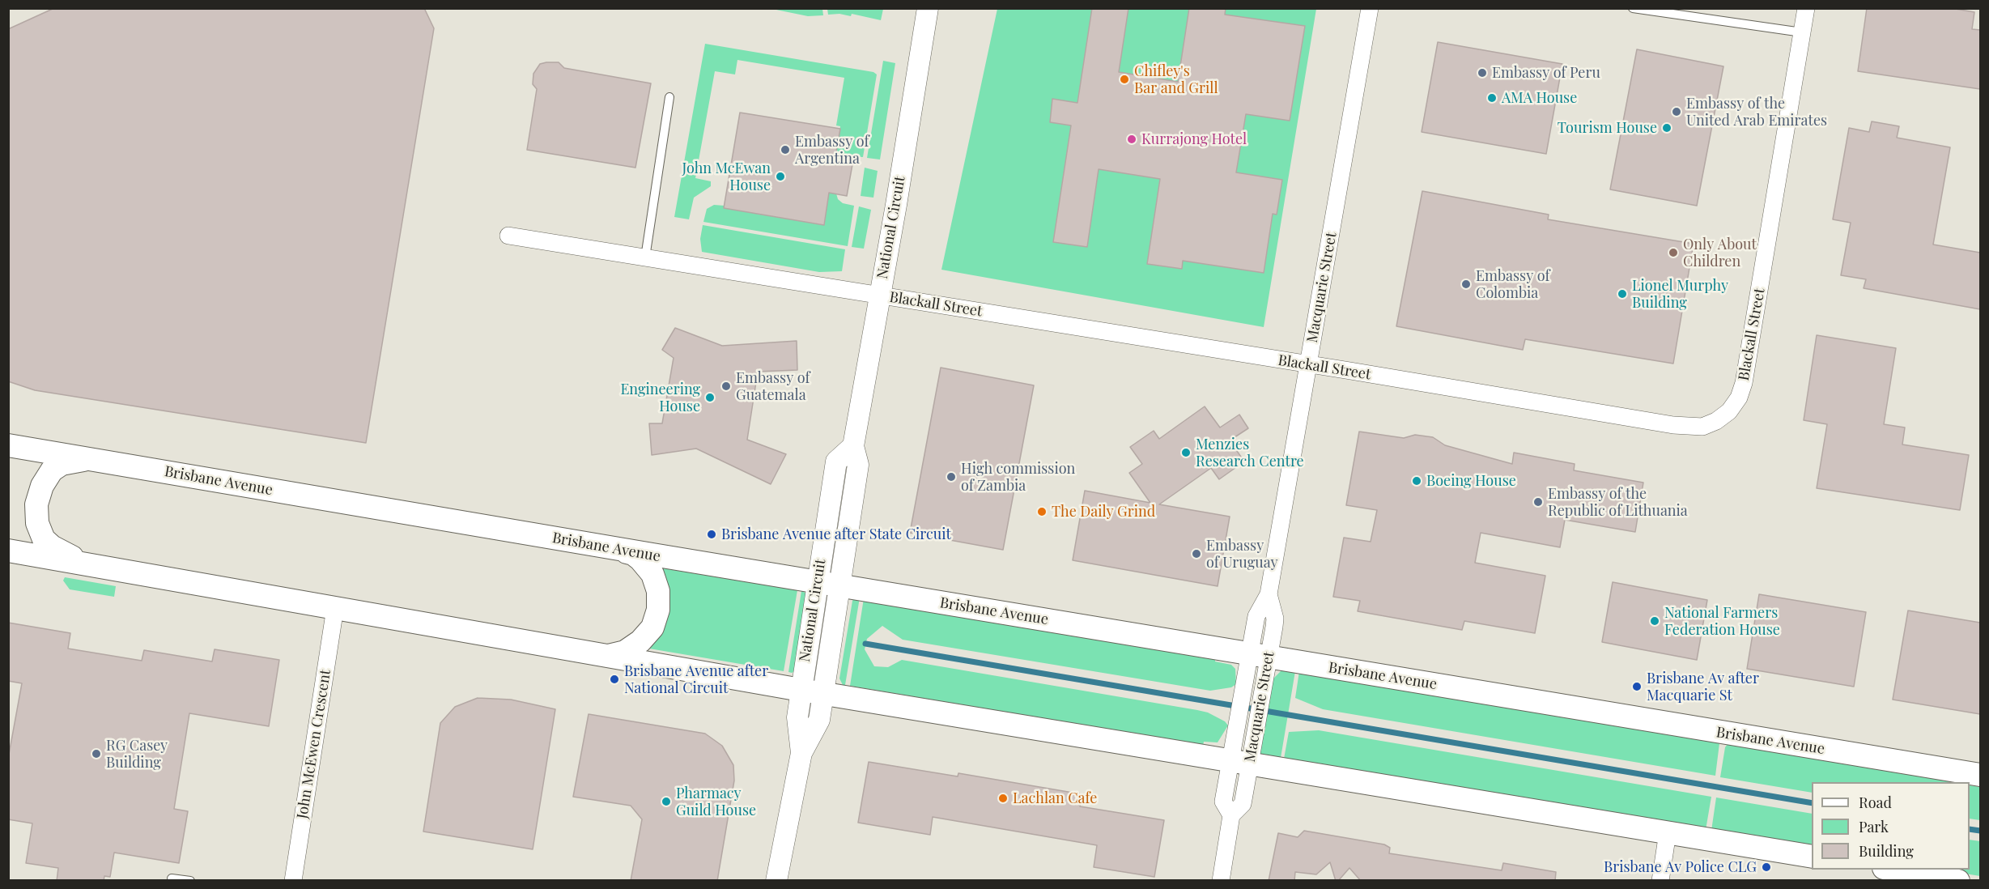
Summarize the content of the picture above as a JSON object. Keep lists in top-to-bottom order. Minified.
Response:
{"streets":{"main road":["Brisbane Avenue"],"street":["National Circuit","Macquarie Street","Blackall Street","John McEwen Crescent"]},"crossings":[["National Circuit","Blackall Street"],["National Circuit","Brisbane Avenue"],["Macquarie Street","Blackall Street"],["Macquarie Street","Brisbane Avenue"]],"places":["Embassy of Peru","Chifley's Bar and Grill","AMA House","Embassy of the United Arab Emirates","Tourism House","Kurrajong Hotel","Embassy of Argentina","John McEwan House","Only About Children","Embassy of Colombia","Lionel Murphy Building","Embassy of Guatemala","Engineering House","Menzies Research Centre","High commission of Zambia","Boeing House","Embassy of the Republic of Lithuania","The Daily Grind","Brisbane Avenue after State Circuit","Embassy of Uruguay","National Farmers Federation House","Brisbane Avenue after National Circuit","Brisbane Av after Macquarie St","RG Casey Building","Lachlan Cafe","Pharmacy Guild House","Brisbane Av Police CLG"],"legend":["Road","Park","Building"]}
